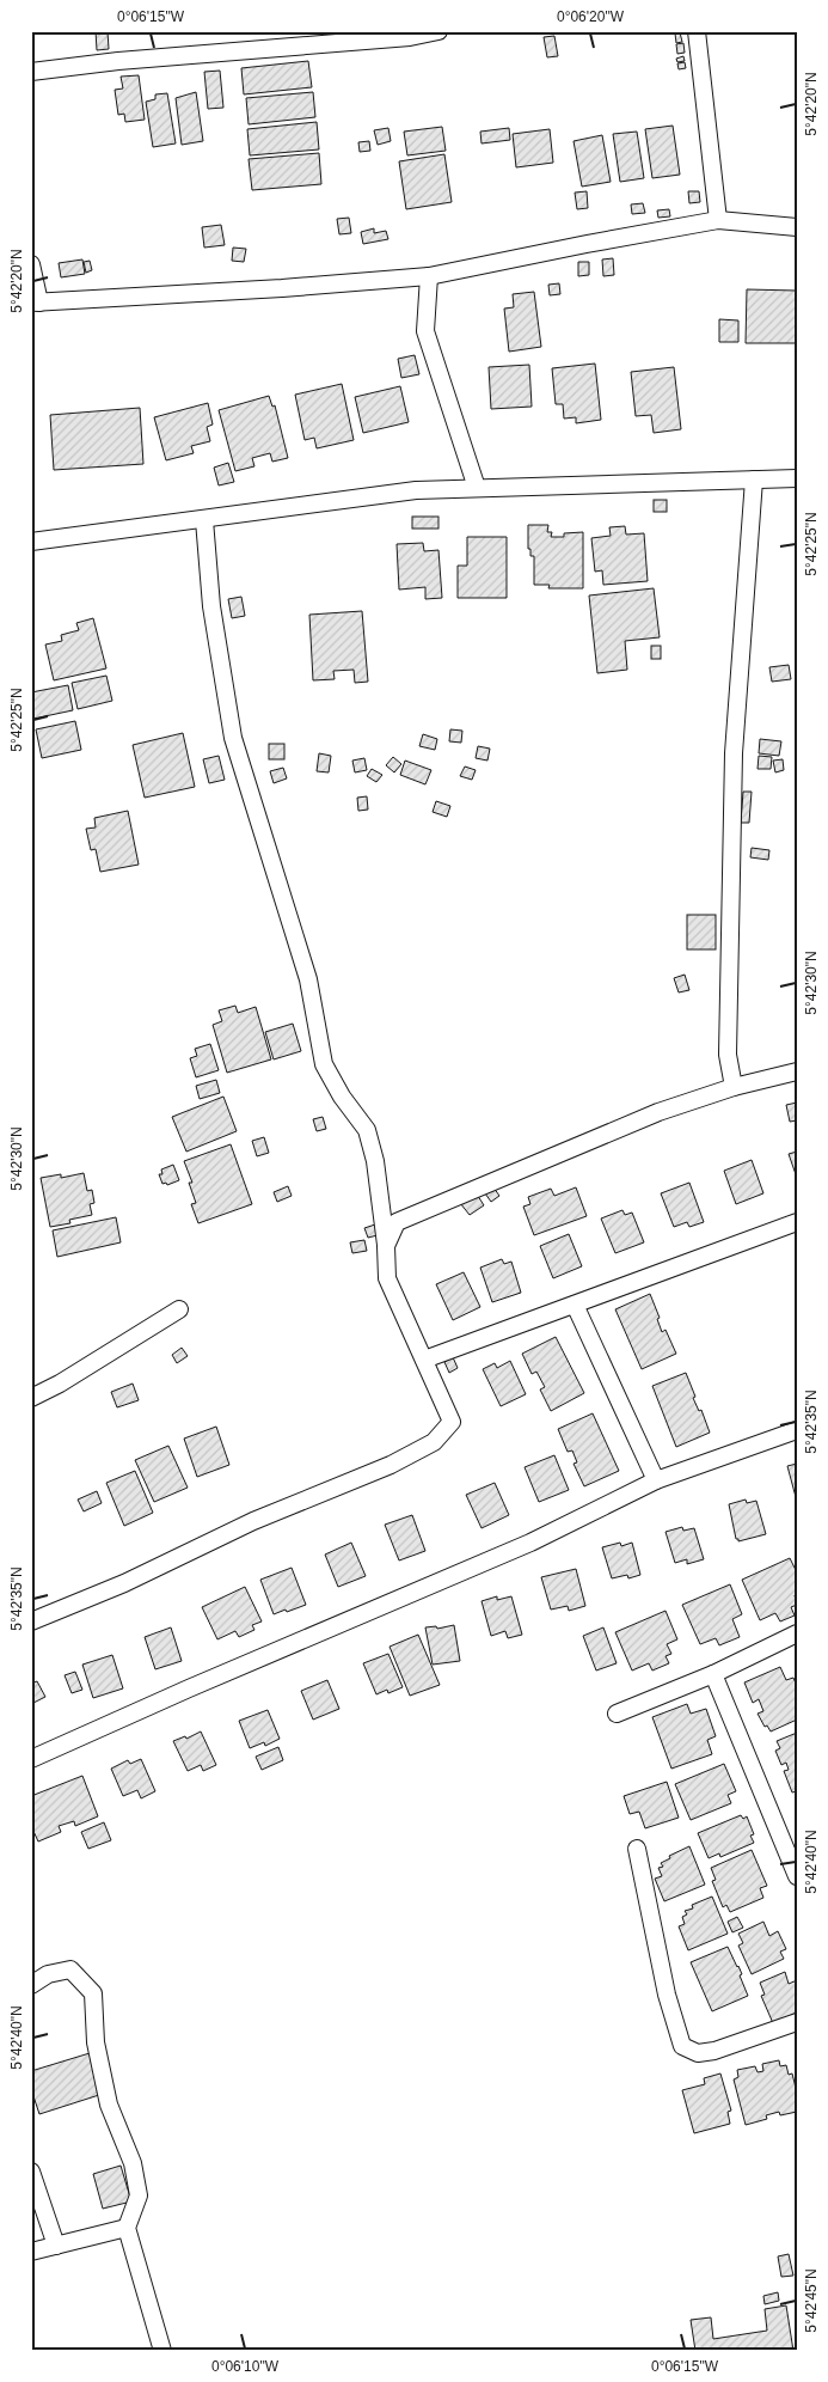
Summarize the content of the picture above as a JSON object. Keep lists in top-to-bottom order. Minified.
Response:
{"coordinates":["0°06'15\"W","0°06'20\"W","5°42'20\"N","5°42'25\"N","5°42'30\"N","5°42'35\"N","5°42'40\"N","5°42'45\"N","0°06'10\"W"]}
